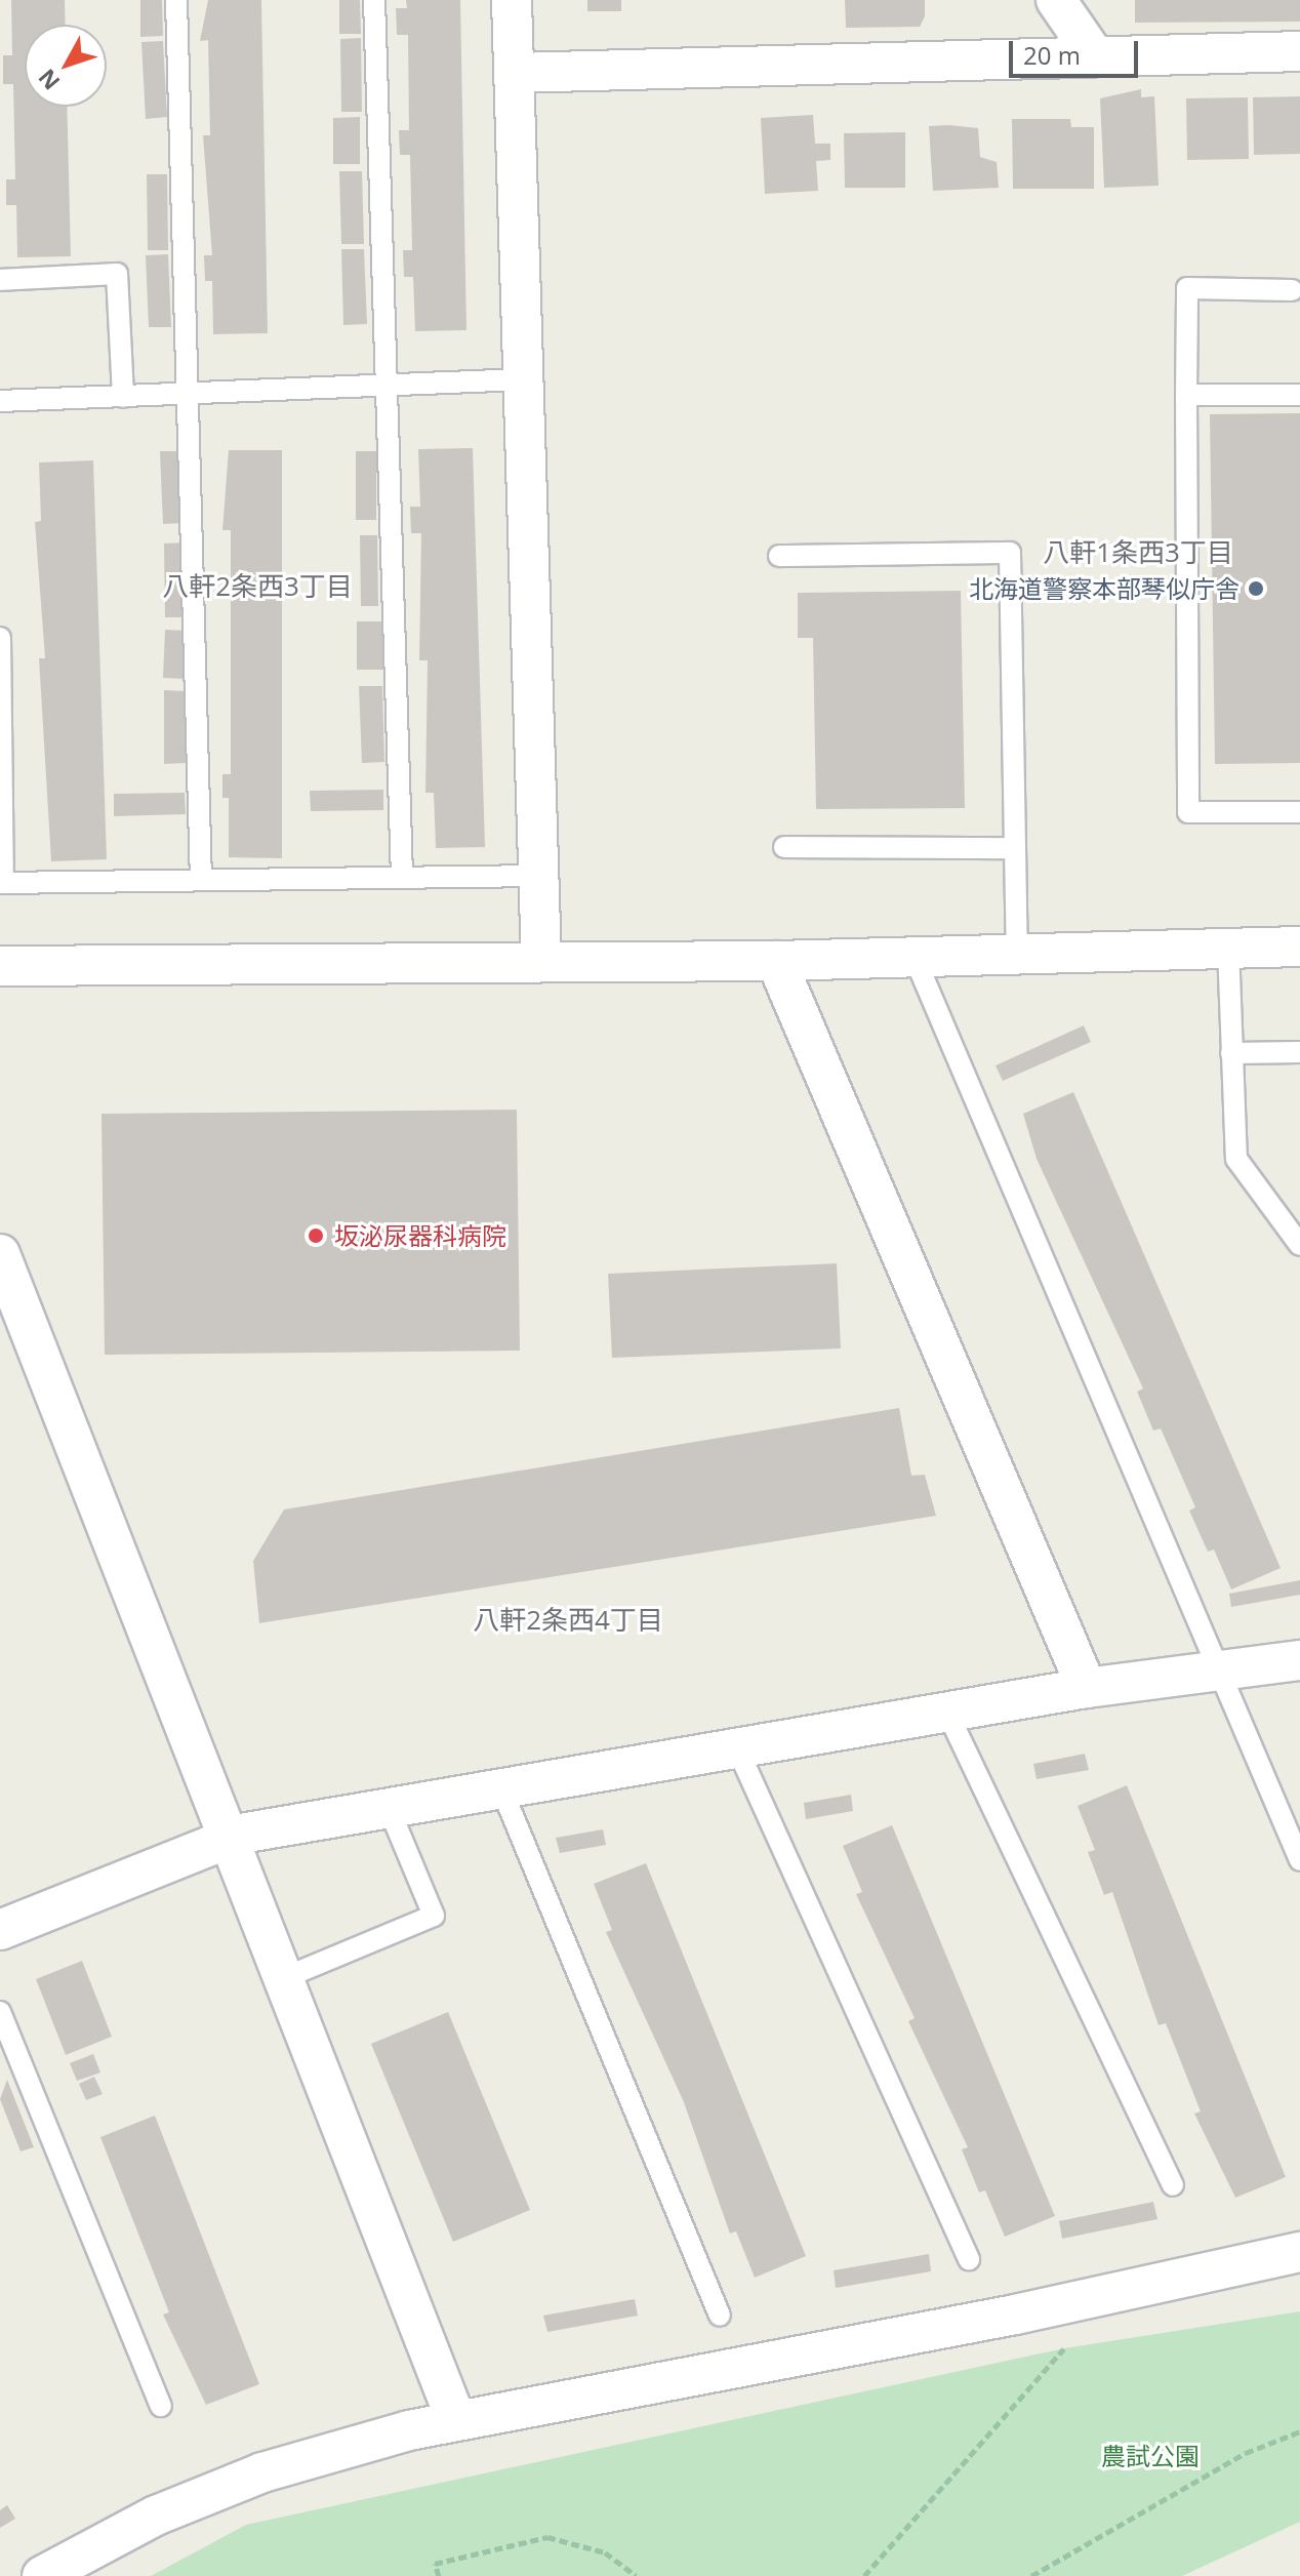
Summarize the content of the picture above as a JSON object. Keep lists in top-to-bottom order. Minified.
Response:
{"districts":["八軒1条西3丁目","八軒2条西3丁目","八軒2条西4丁目"],"parks":["農試公園"],"places":["北海道警察本部琴似庁舎","坂泌尿器科病院"],"scale_bar":"20 m","north":"bottom left"}
